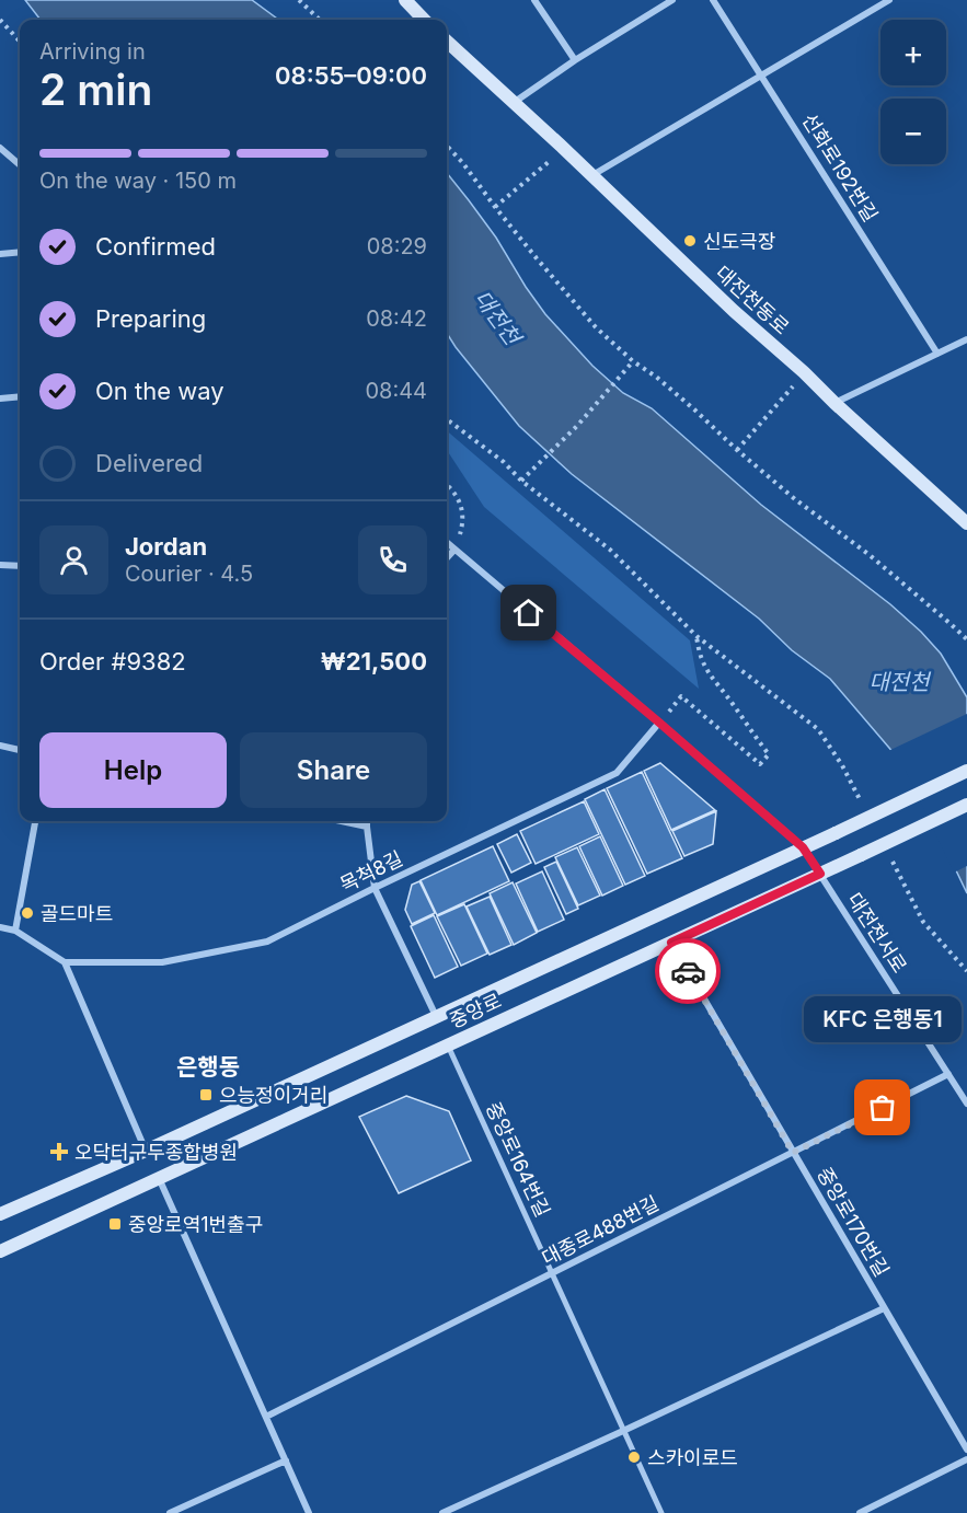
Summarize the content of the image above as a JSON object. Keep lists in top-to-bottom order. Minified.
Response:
{"streets":{"main road":["대전천동로","중앙로"],"street":["선화로192번길","목척8길","대전천서로","중앙로164번길","중앙로170번길","대종로488번길"]},"crossings":[["목척8길","대전천서로"],["대전천서로","중앙로"],["대전천서로","대종로488번길"],["중앙로","중앙로164번길"],["중앙로","중앙로170번길"],["중앙로164번길","대종로488번길"],["중앙로170번길","대종로488번길"]],"districts":["은행동"],"water":["대전천"],"places":{"other":["신도극장","골드마트","KFC 은행동1","스카이로드"],"transit":["으능정이거리","중앙로역1번출구"],"health":["오닥터구두종합병원"]},"page":{"map_buttons":["+","−"],"heading":["2 min","Arriving in","08:55–09:00"],"panel":["Jordan","Courier · 4.5","Order #9382","₩21,500"],"bar":"On the way · 150 m","list":[["Confirmed","08:29"],["Preparing","08:42"],["On the way","08:44"],"Delivered"],"buttons":["Help","Share"],"bubble":"KFC 은행동1"}}
